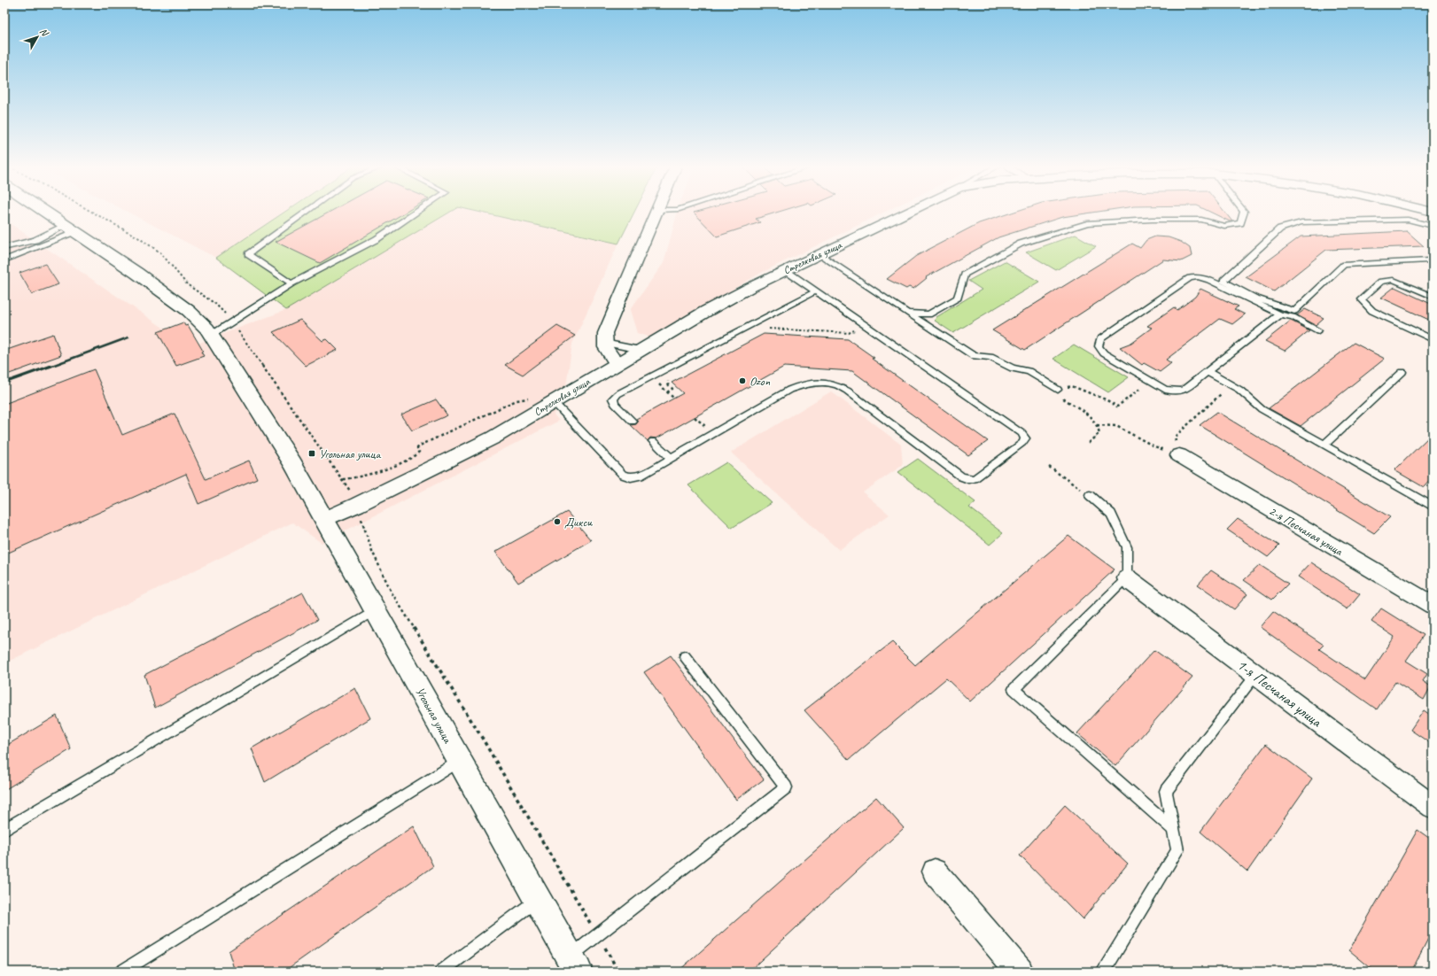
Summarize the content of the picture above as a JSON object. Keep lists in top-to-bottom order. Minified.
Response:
{"streets":{"street":["Стрелковая улица","2-я Песчаная улица","1-я Песчаная улица","Угольная улица"]},"crossings":[["Стрелковая улица","Угольная улица"]],"places":{"other":["Ozon","Дикси"],"transit":["Угольная улица"]},"north":"top right"}
